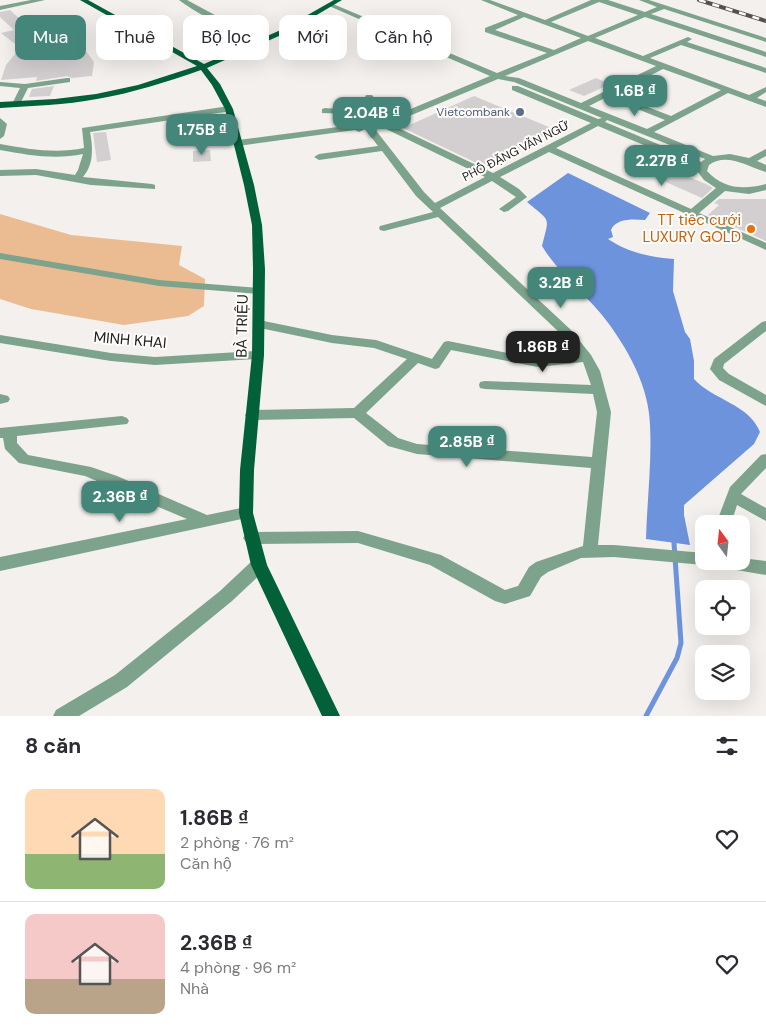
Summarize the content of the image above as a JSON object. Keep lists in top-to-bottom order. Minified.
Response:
{"streets":{"main road":["BÀ TRIỆU"],"street":["PHỐ ĐẶNG VĂN NGỮ","MINH KHAI"]},"crossings":[["BÀ TRIỆU","MINH KHAI"]],"places":["Vietcombank","TT tiêc cưới LUXURY GOLD"],"north":"top","page":{"chip":["Mua","Thuê","Bộ lọc","Mới","Căn hộ"],"price":["1.6B ₫","2.04B ₫","1.75B ₫","2.27B ₫","3.2B ₫","1.86B ₫","2.85B ₫","2.36B ₫"],"heading":"8 căn","list":[{"name":"1.86B ₫","note":"2 phòng · 76 m² · Căn hộ"},{"name":"2.36B ₫","note":"4 phòng · 96 m² · Nhà"}]}}
